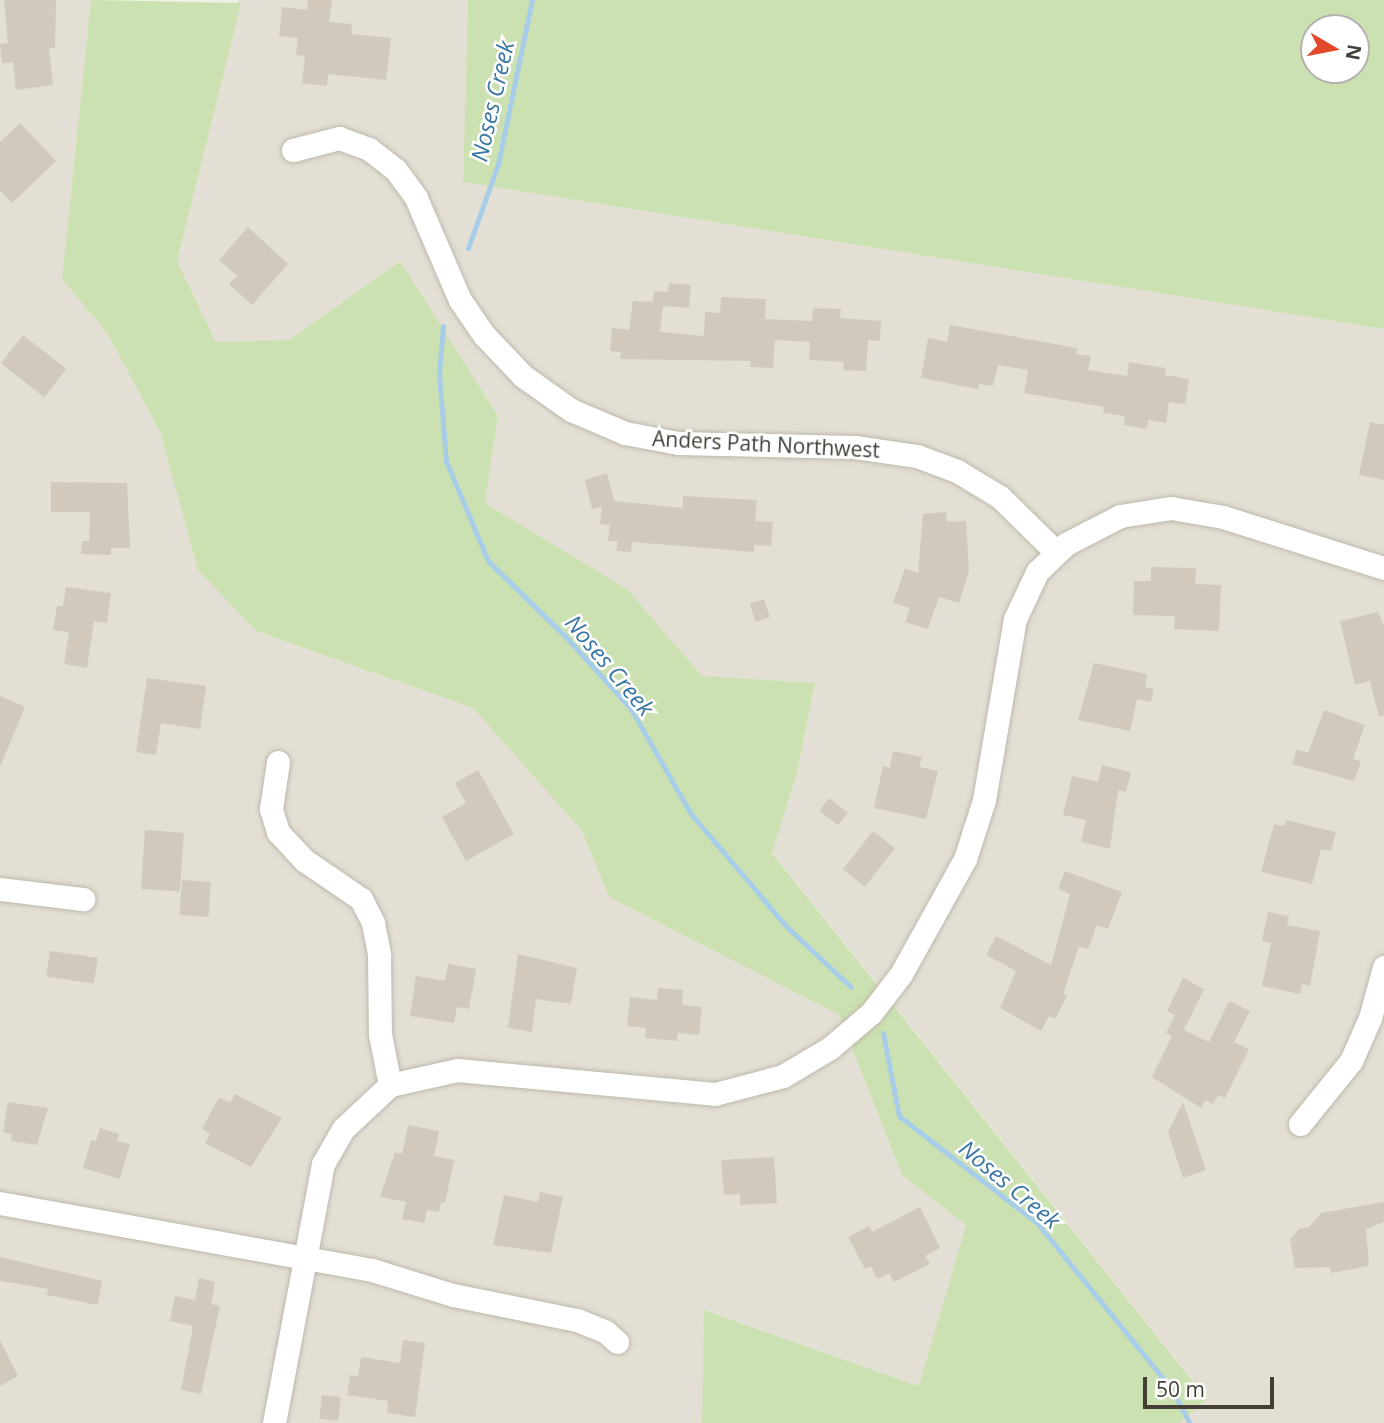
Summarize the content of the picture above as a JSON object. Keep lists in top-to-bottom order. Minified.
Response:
{"streets":{"street":["Anders Path Northwest"]},"water":["Noses Creek"],"scale_bar":"50 m","north":"right"}
